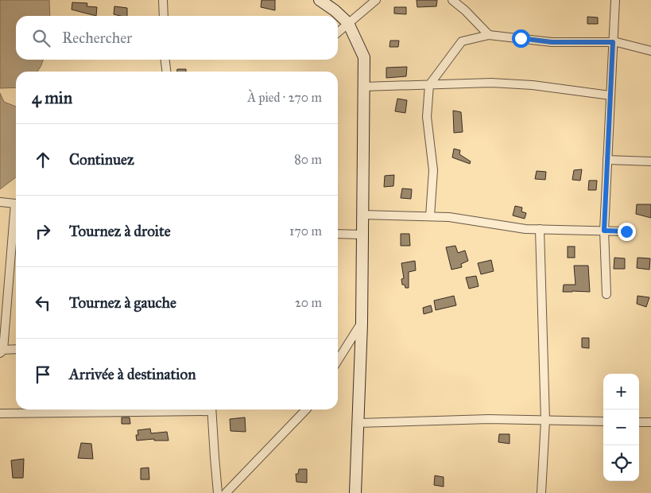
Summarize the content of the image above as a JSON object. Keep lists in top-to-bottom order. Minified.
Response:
{"page":{"search":"Rechercher","heading":["4 min","À pied · 270 m"],"list":[["Continuez","80 m"],["Tournez à droite","170 m"],["Tournez à gauche","20 m"],"Arrivée à destination"],"map_buttons":["+","−"]}}
